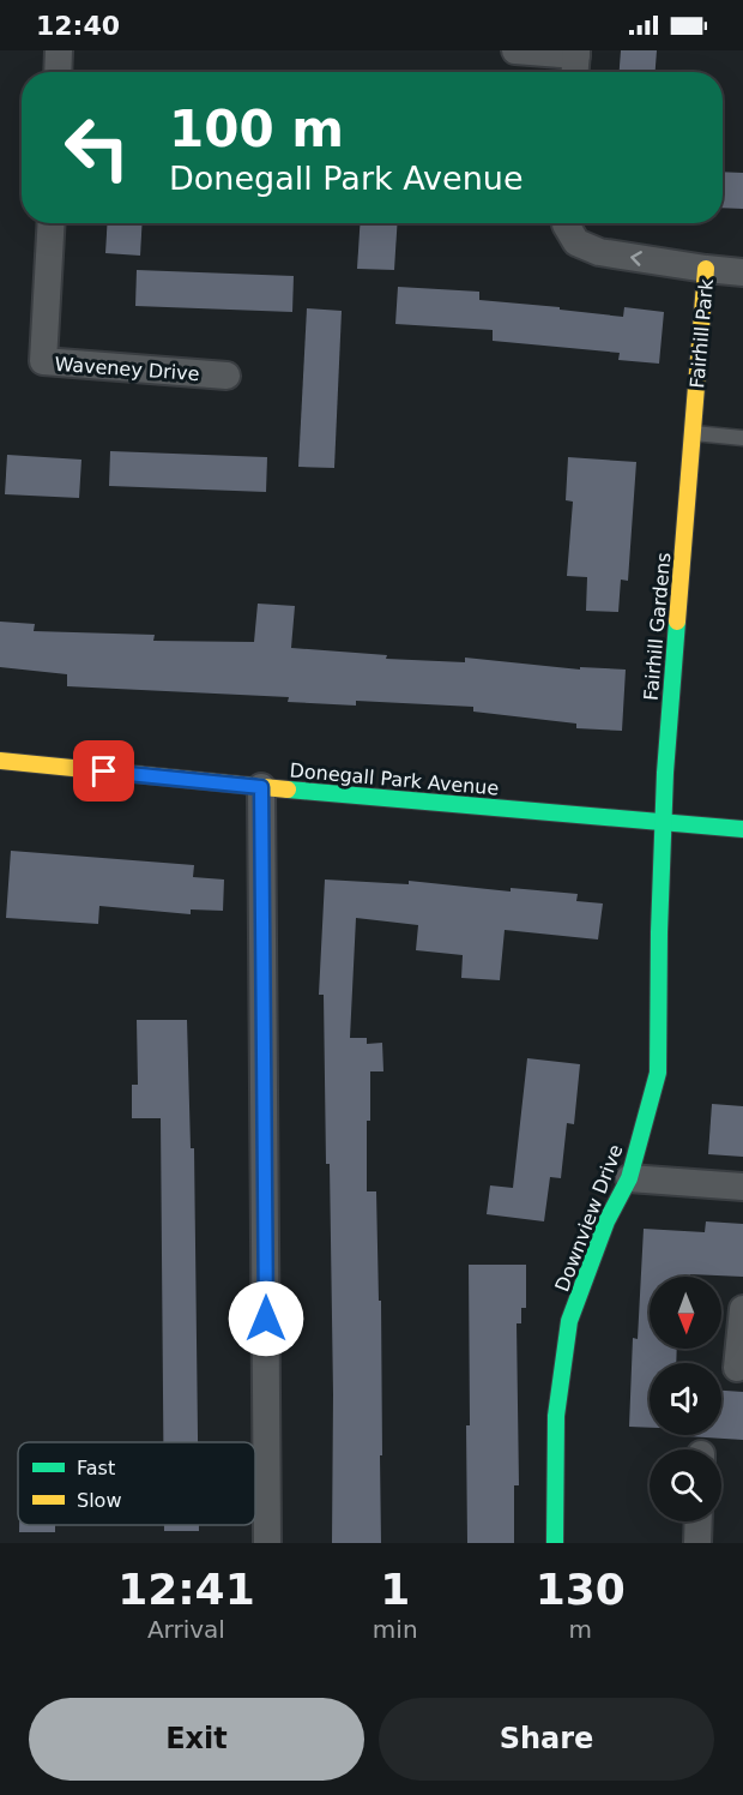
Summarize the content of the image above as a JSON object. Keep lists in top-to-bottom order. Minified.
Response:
{"streets":{"street":["Fairhill Park","Waveney Drive","Fairhill Gardens","Donegall Park Avenue","Downview Drive"]},"crossings":[["Fairhill Park","Fairhill Gardens"],["Fairhill Gardens","Donegall Park Avenue"],["Fairhill Gardens","Downview Drive"],["Donegall Park Avenue","Downview Drive"]],"legend":["Fast","Slow"],"north":"bottom","page":{"status":"12:40","turn":["100 m","Donegall Park Avenue"],"eta":["12:41","Arrival","1","min","130","m"],"buttons":["Exit","Share"]}}
